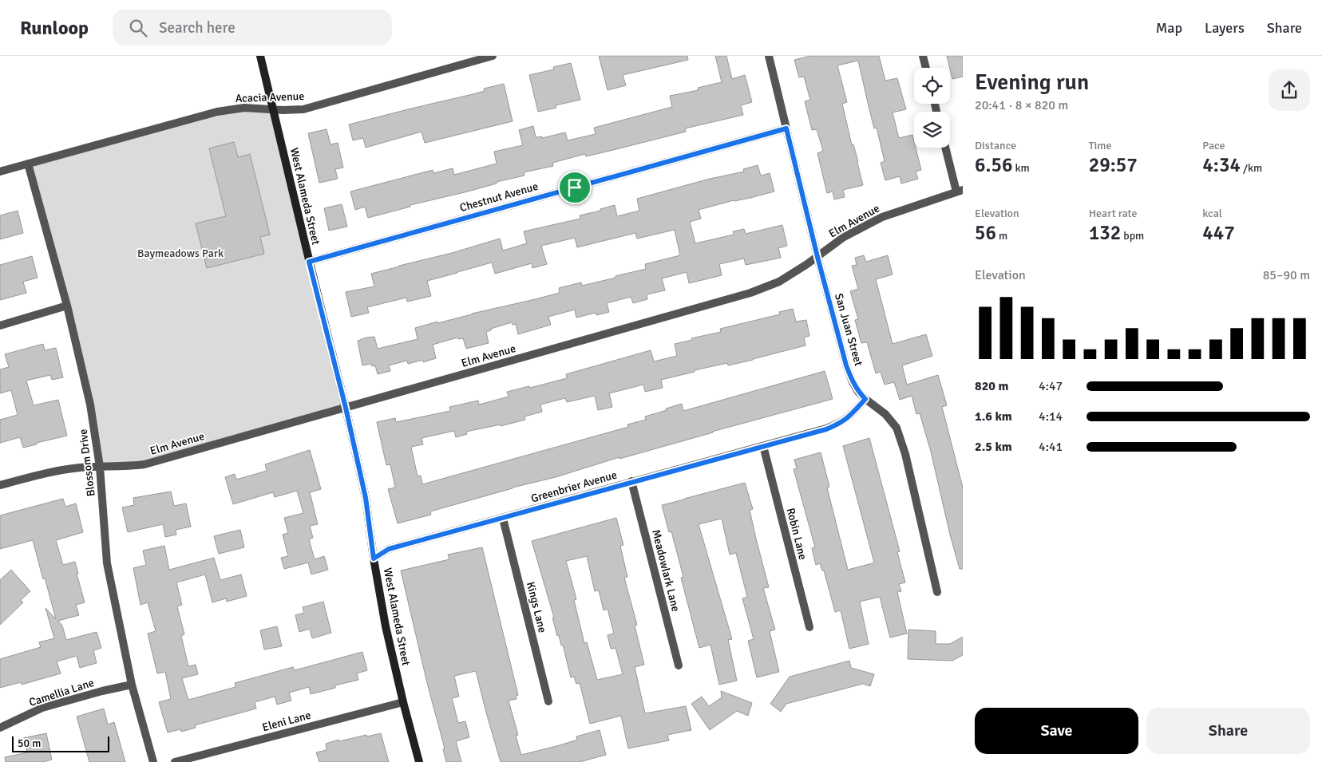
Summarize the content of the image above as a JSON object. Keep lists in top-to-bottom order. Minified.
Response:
{"streets":{"street":["Acacia Avenue","West Alameda Street","Chestnut Avenue","Elm Avenue","San Juan Street","Blossom Drive","Greenbrier Avenue","Robin Lane","Meadowlark Lane","Kings Lane","Camellia Lane","Eleni Lane"]},"crossings":[["Acacia Avenue","West Alameda Street"],["Acacia Avenue","Blossom Drive"],["West Alameda Street","Chestnut Avenue"],["West Alameda Street","Elm Avenue"],["West Alameda Street","Greenbrier Avenue"],["West Alameda Street","Eleni Lane"],["Chestnut Avenue","San Juan Street"],["Elm Avenue","San Juan Street"],["Elm Avenue","Blossom Drive"],["San Juan Street","Greenbrier Avenue"],["Blossom Drive","Camellia Lane"],["Greenbrier Avenue","Robin Lane"],["Greenbrier Avenue","Meadowlark Lane"],["Greenbrier Avenue","Kings Lane"]],"parks":["Baymeadows Park"],"scale_bar":"50 m","page":{"header":"Runloop","search":"Search here","nav":["Map","Layers","Share"],"heading":["Evening run","20:41 · 8 × 820 m"],"stats":[["Distance","6.56 km"],["Time","29:57"],["Pace","4:34 /km"],["Elevation","56 m"],["Heart rate","132 bpm"],["kcal","447"]],"chart":["Elevation","85–90 m"],"list":[{"name":"820 m","note":"4:47"},{"name":"1.6 km","note":"4:14"},{"name":"2.5 km","note":"4:41"}],"buttons":["Save","Share"],"scale":"50 m"}}
